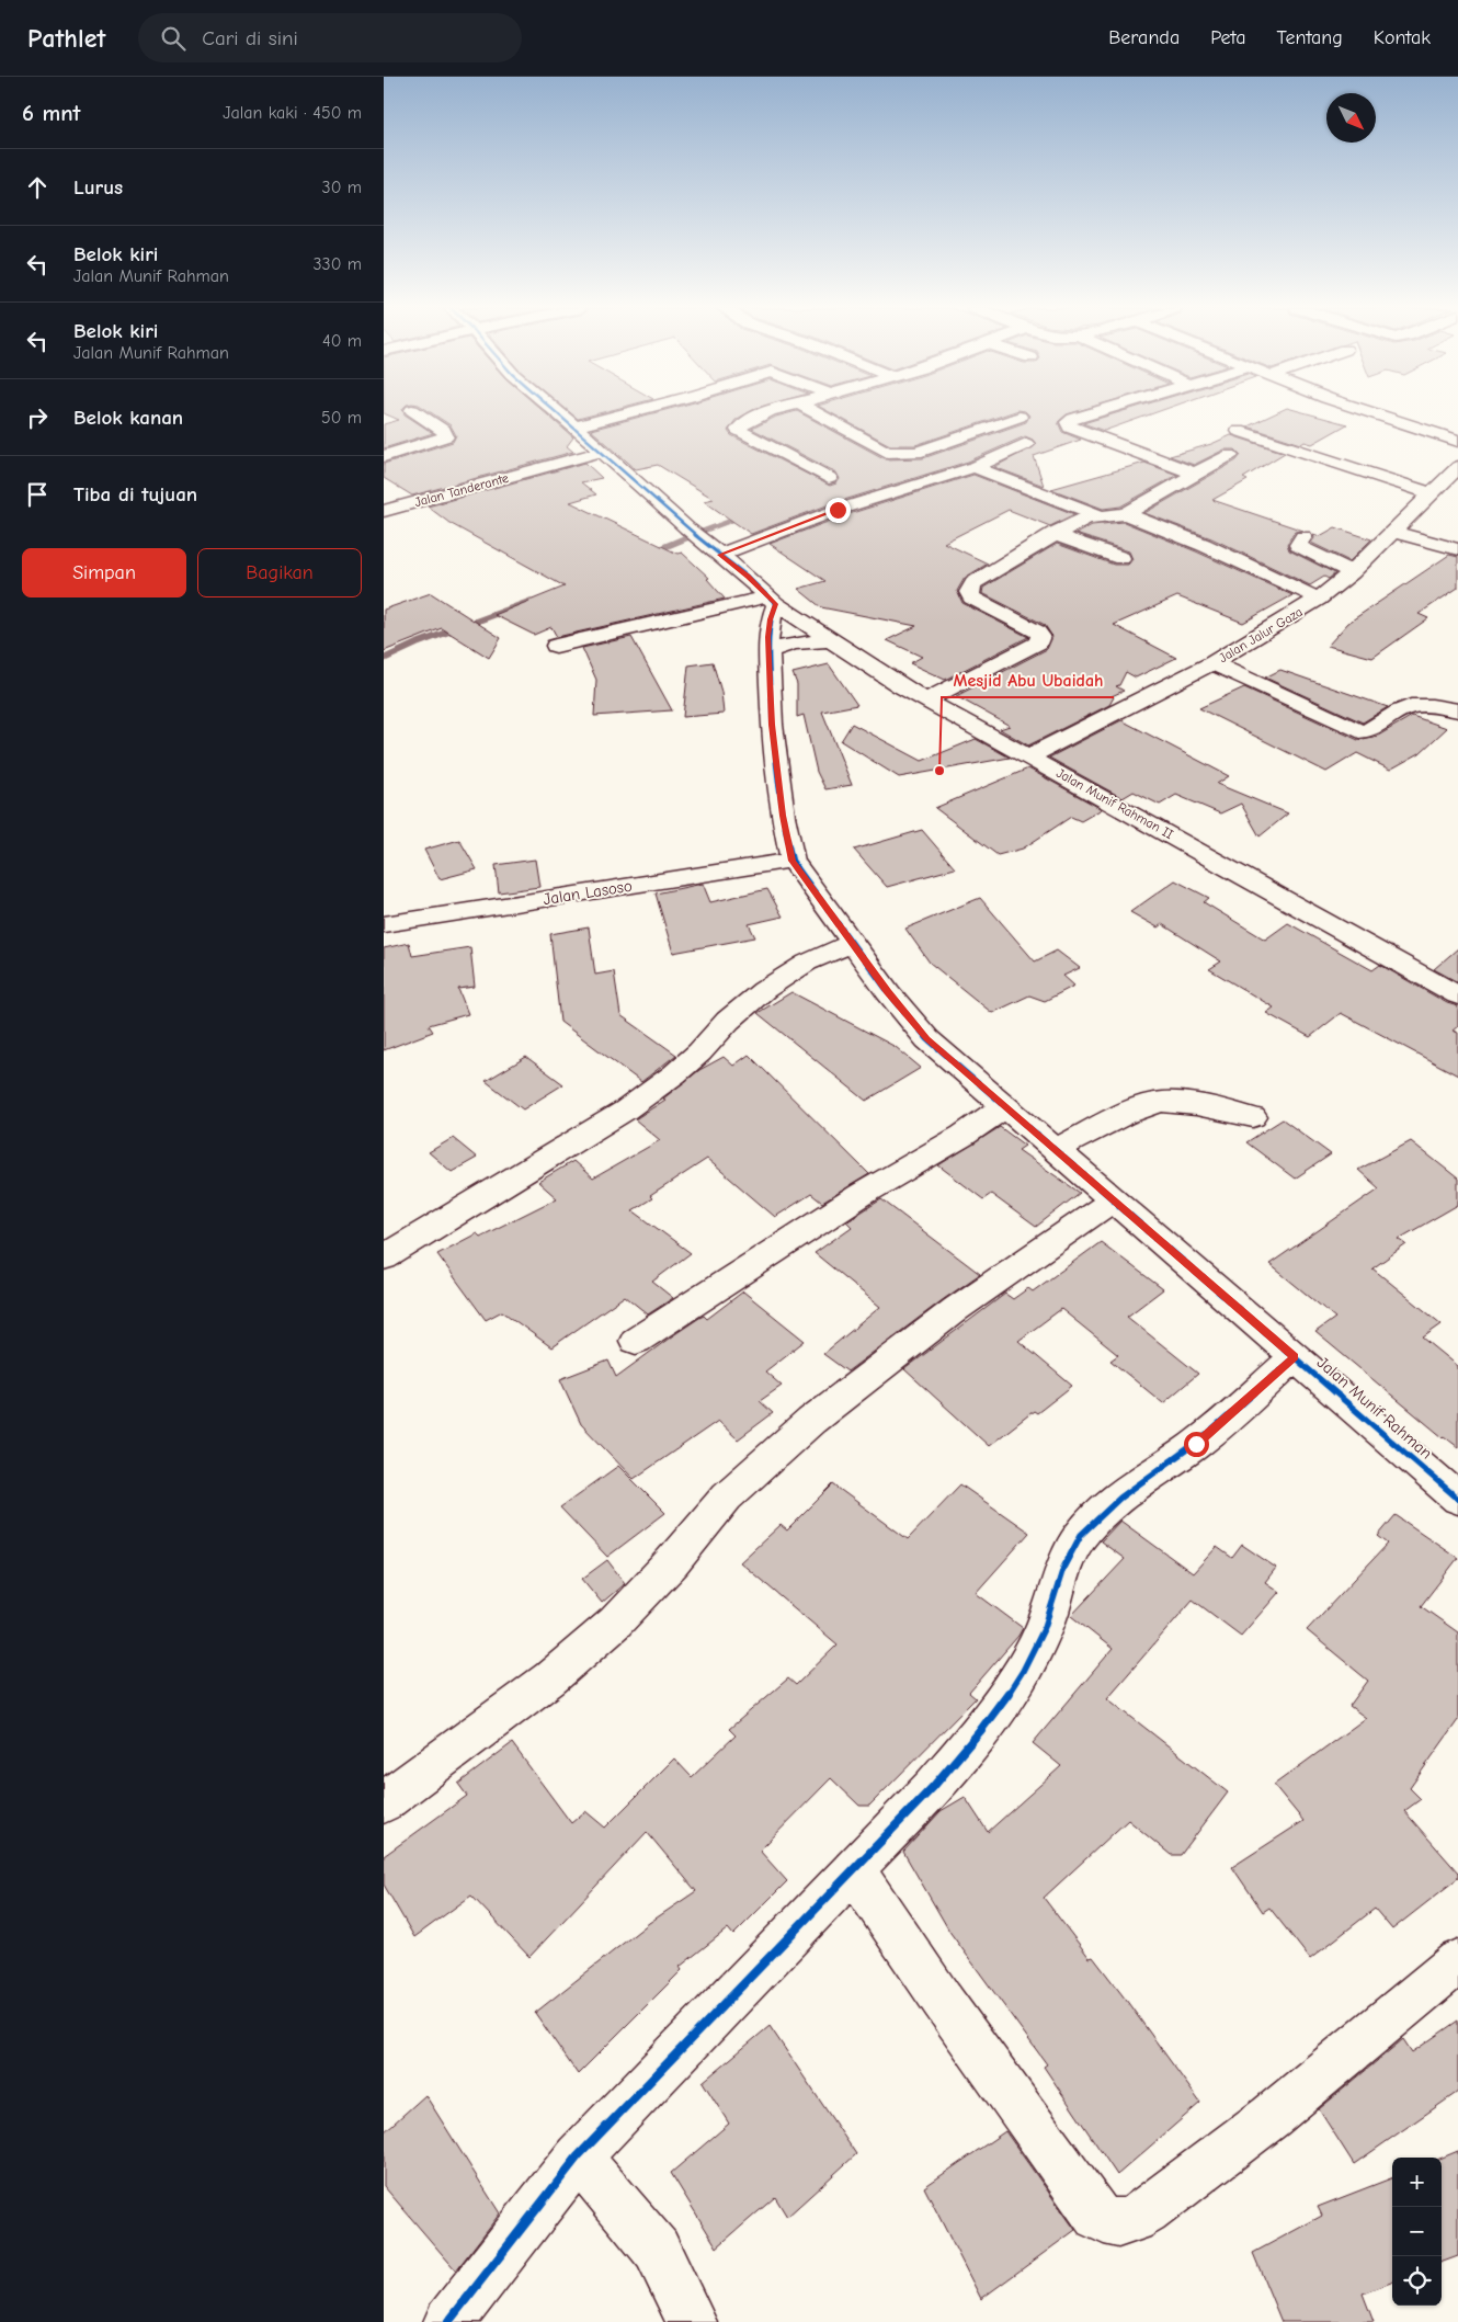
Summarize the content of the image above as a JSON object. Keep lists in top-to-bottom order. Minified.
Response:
{"streets":{"street":["Jalan Tanderante","Jalan Jalur Gaza","Jalan Munif Rahman II","Jalan Lasoso","Jalan Munif Rahman"]},"crossings":[["Jalan Jalur Gaza","Jalan Munif Rahman II"],["Jalan Munif Rahman II","Jalan Munif Rahman"],["Jalan Lasoso","Jalan Munif Rahman"]],"places":["Mesjid Abu Ubaidah"],"north":"bottom right","page":{"header":"Pathlet","search":"Cari di sini","nav":["Beranda","Peta","Tentang","Kontak"],"heading":["6 mnt","Jalan kaki · 450 m"],"list":[["Lurus","30 m"],["Belok kiri","Jalan Munif Rahman","330 m"],["Belok kiri","Jalan Munif Rahman","40 m"],["Belok kanan","50 m"],"Tiba di tujuan"],"buttons":["Simpan","Bagikan"],"map_buttons":["+","−"]}}
